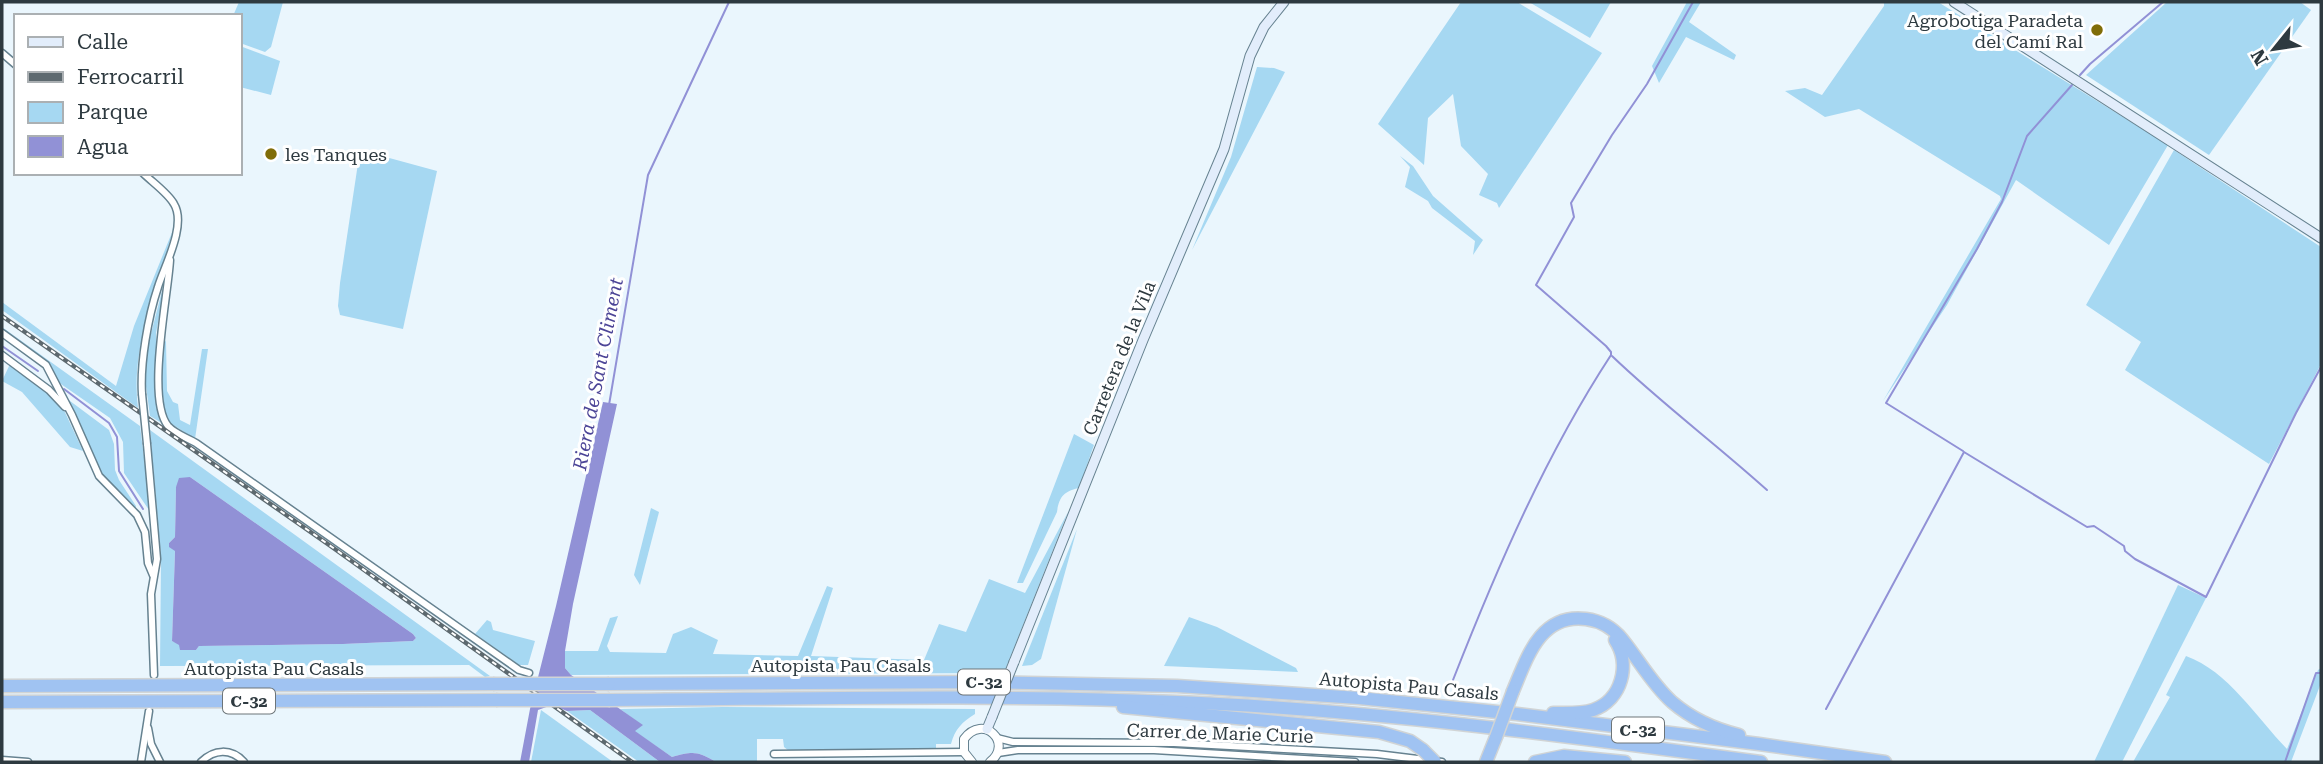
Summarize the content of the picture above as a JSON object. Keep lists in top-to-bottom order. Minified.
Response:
{"streets":{"highway":["Autopista Pau Casals","C-32"],"main road":["Carretera de la Vila"],"street":["Carrer de Marie Curie"]},"water":["Riera de Sant Climent"],"places":["Agrobotiga Paradeta del Camí Ral","les Tanques"],"legend":["Calle","Ferrocarril","Parque","Agua"],"north":"bottom left"}
